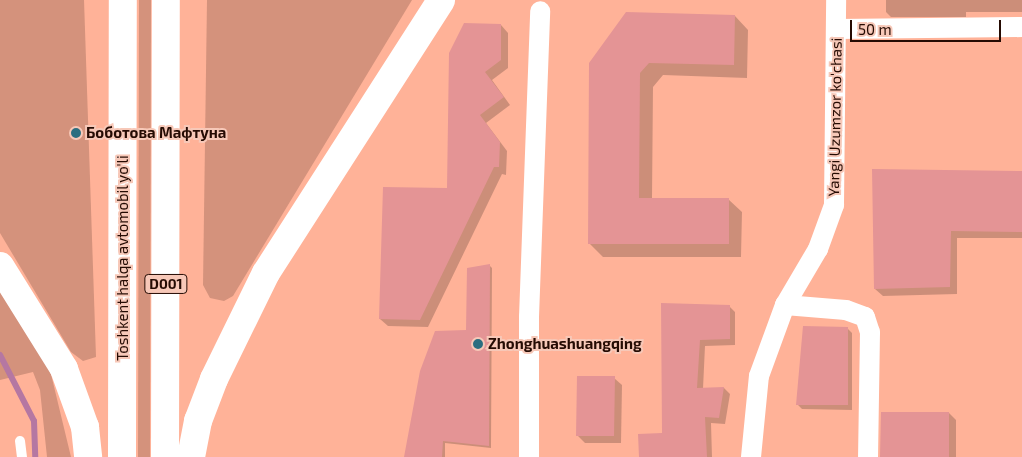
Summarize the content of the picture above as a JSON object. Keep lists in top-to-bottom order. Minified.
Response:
{"streets":{"highway":["Toshkent halqa avtomobil yo'li","D001"],"street":["Yangi Uzumzor ko'chasi"]},"places":["Боботова Мафтуна","Zhonghuashuangqing"],"scale_bar":"50 m"}
